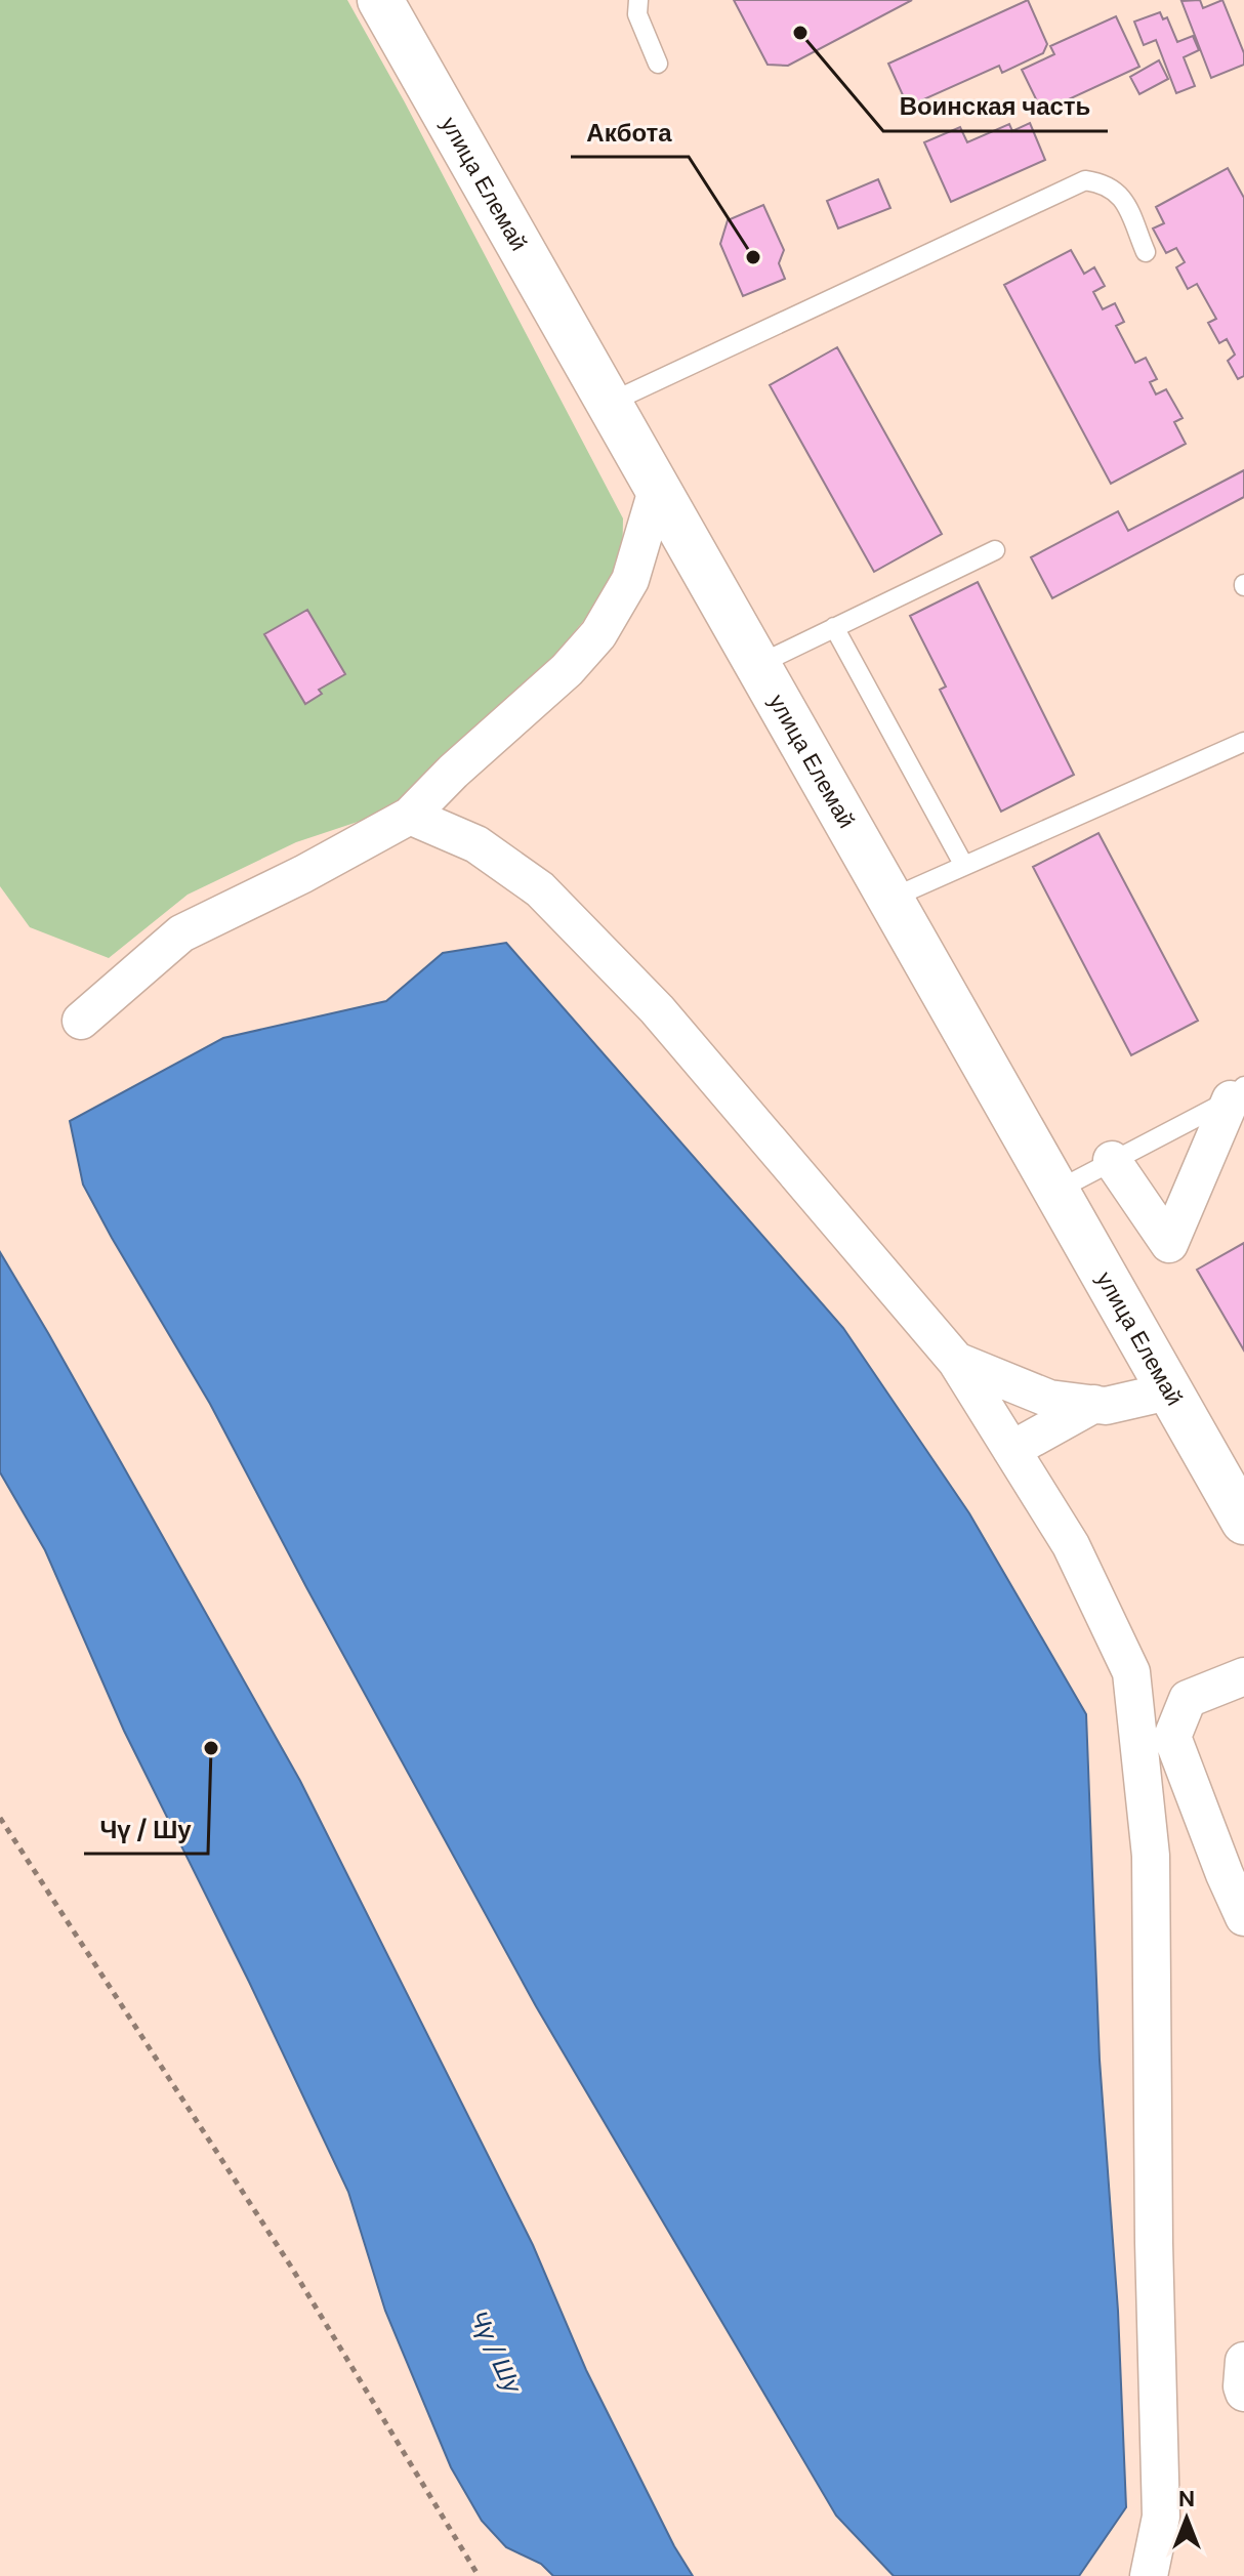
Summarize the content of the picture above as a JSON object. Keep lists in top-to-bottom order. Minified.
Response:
{"streets":{"street":["улица Елемай"]},"water":["Чү / Шу"],"places":["Воинская часть","Акбота","Чү / Шу"],"north":"top"}
